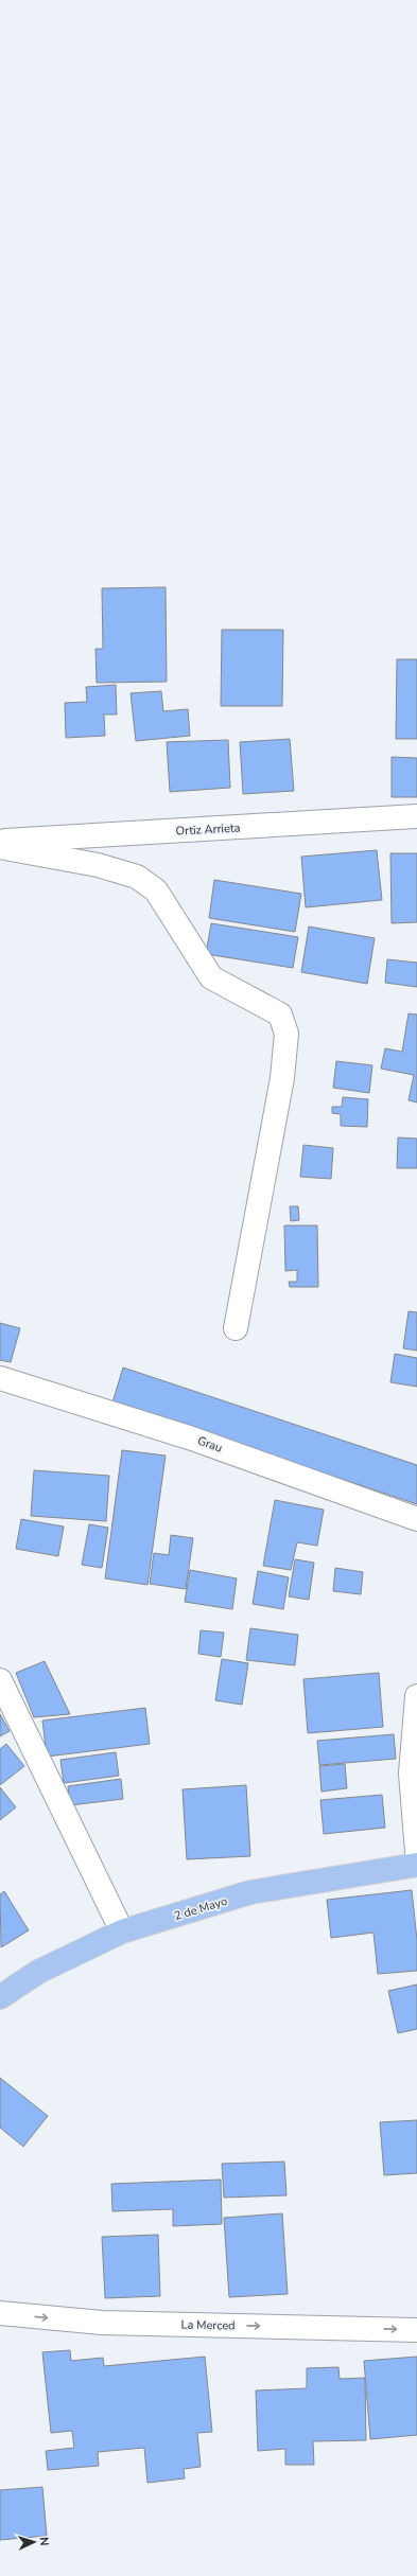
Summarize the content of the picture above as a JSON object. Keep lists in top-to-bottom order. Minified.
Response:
{"streets":{"main road":["2 de Mayo"],"street":["Ortiz Arrieta","Grau","La Merced"]},"one_way":["La Merced"],"north":"right"}
